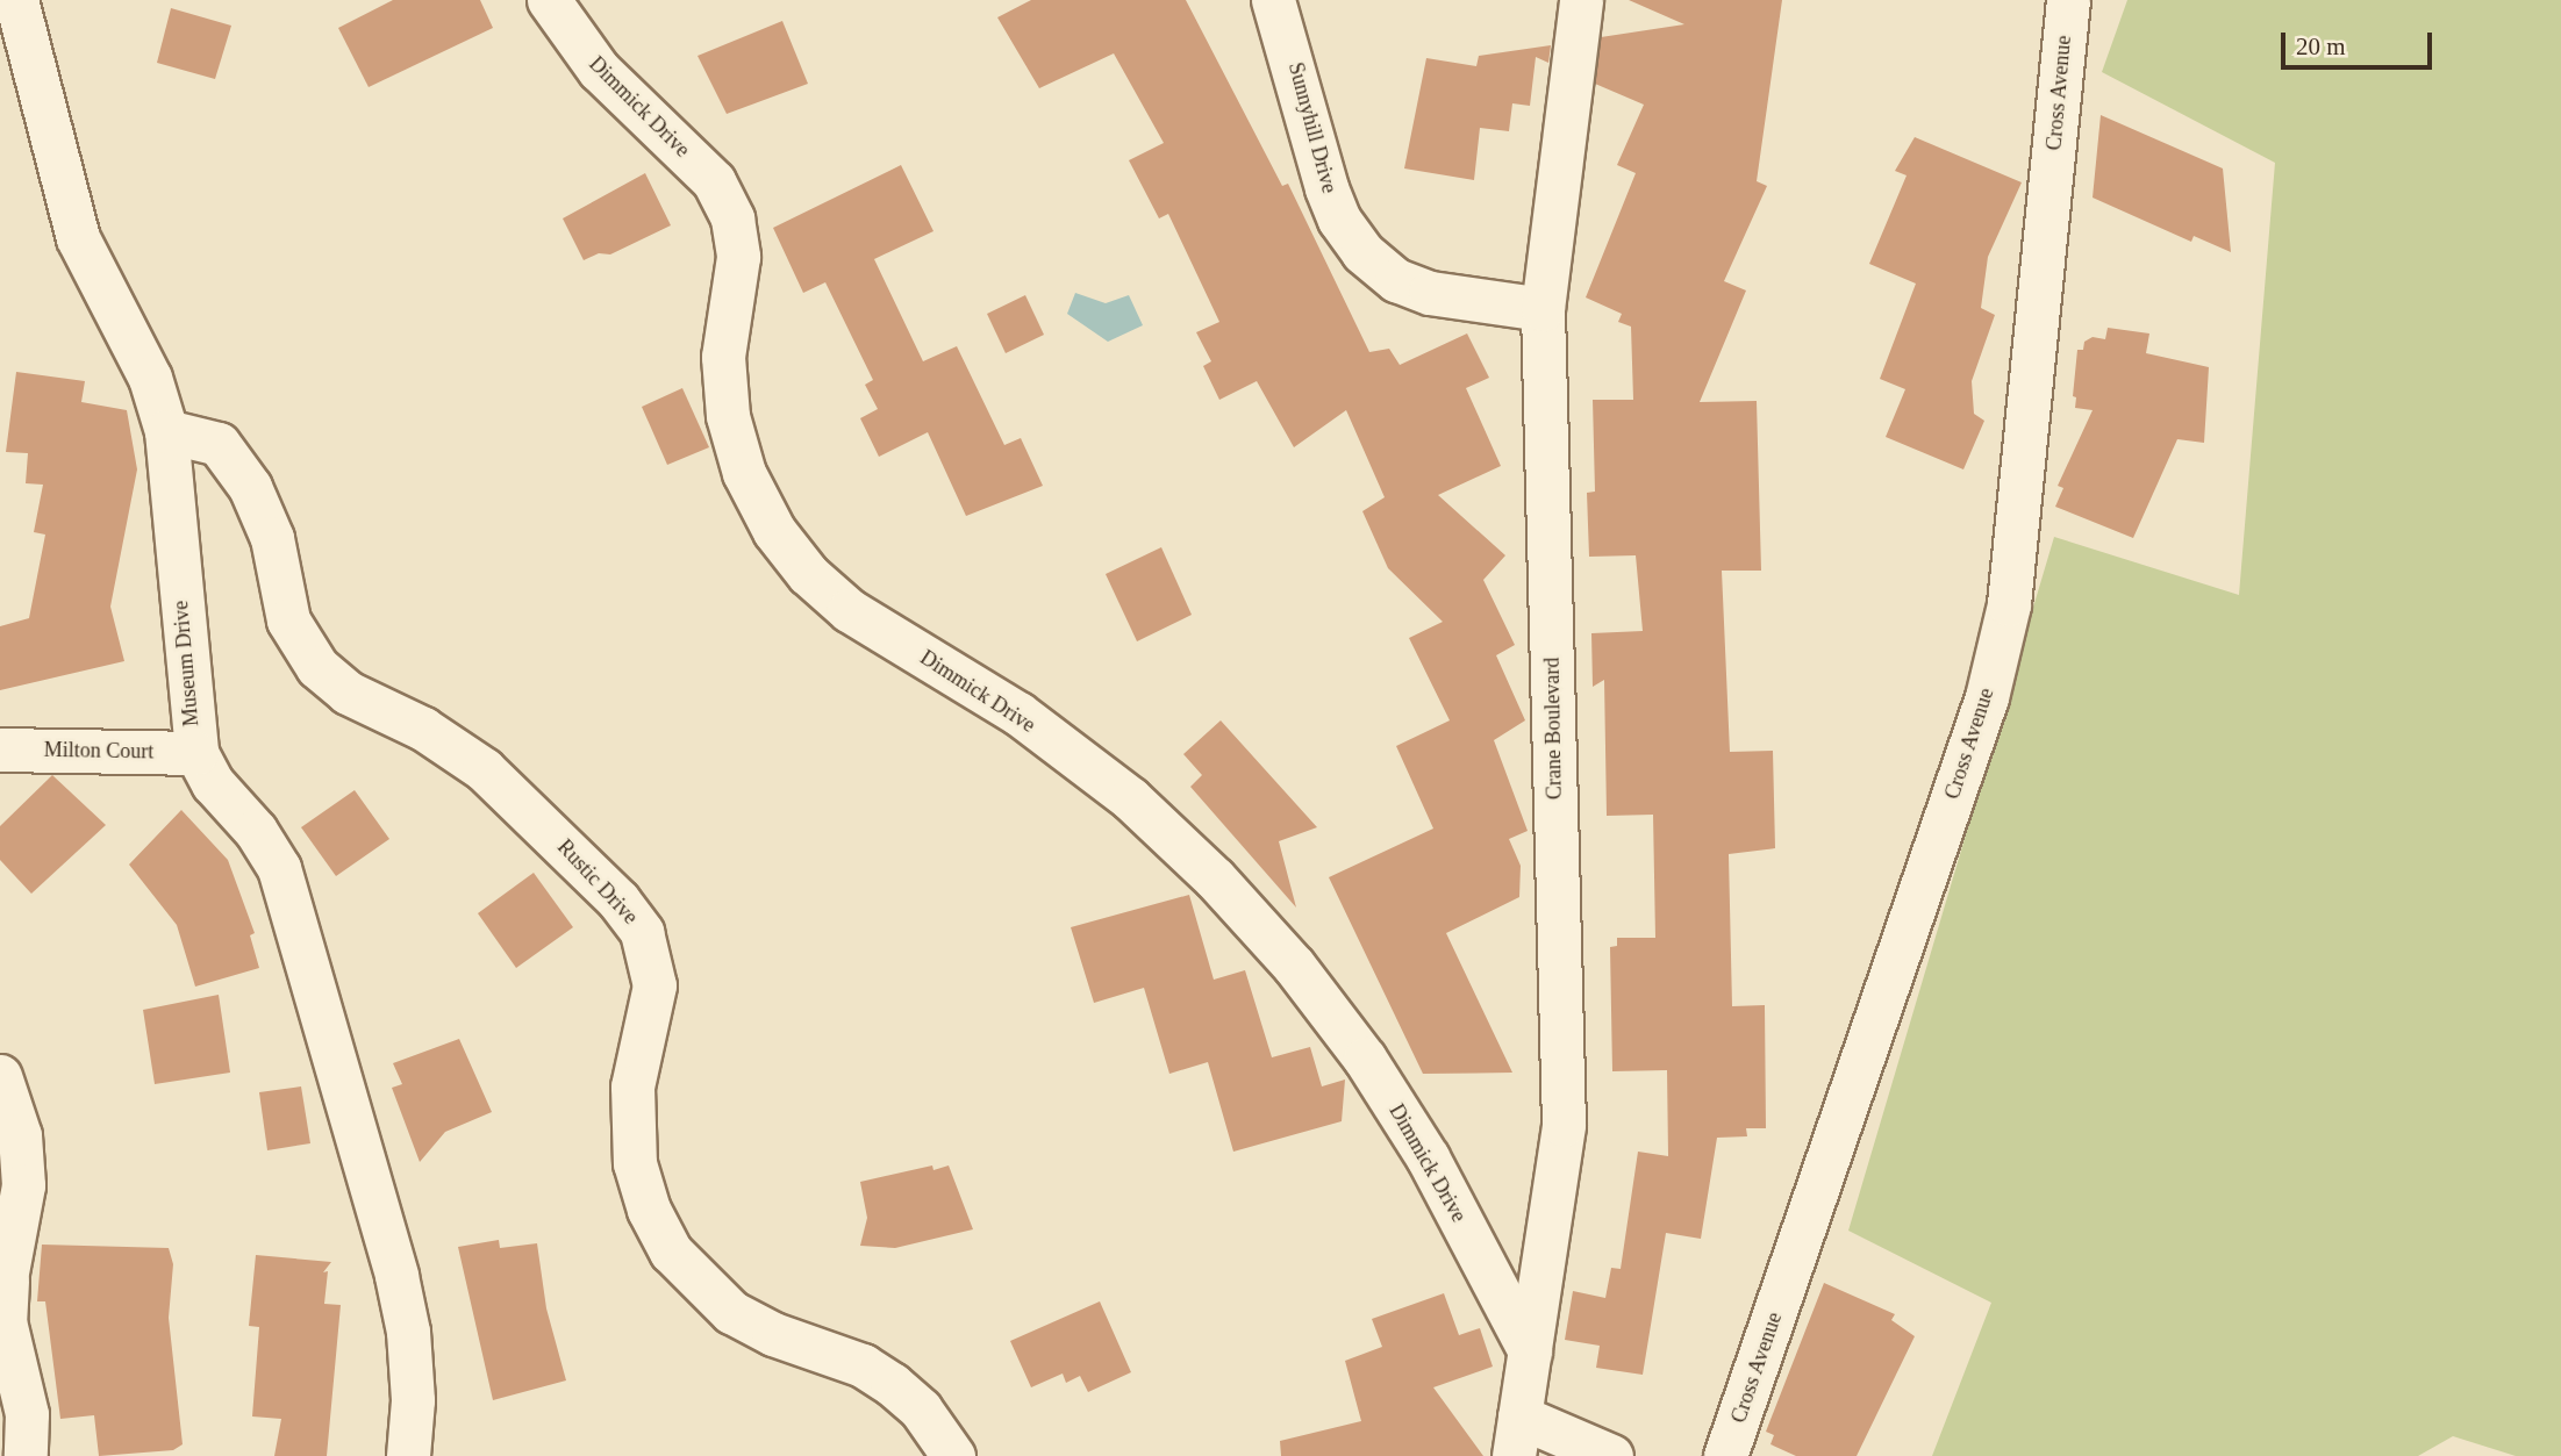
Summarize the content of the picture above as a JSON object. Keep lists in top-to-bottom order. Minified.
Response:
{"streets":{"street":["Cross Avenue","Dimmick Drive","Sunnyhill Drive","Museum Drive","Crane Boulevard","Milton Court","Rustic Drive"]},"crossings":[["Dimmick Drive","Crane Boulevard"],["Sunnyhill Drive","Crane Boulevard"],["Museum Drive","Milton Court"],["Museum Drive","Rustic Drive"]],"scale_bar":"20 m"}
